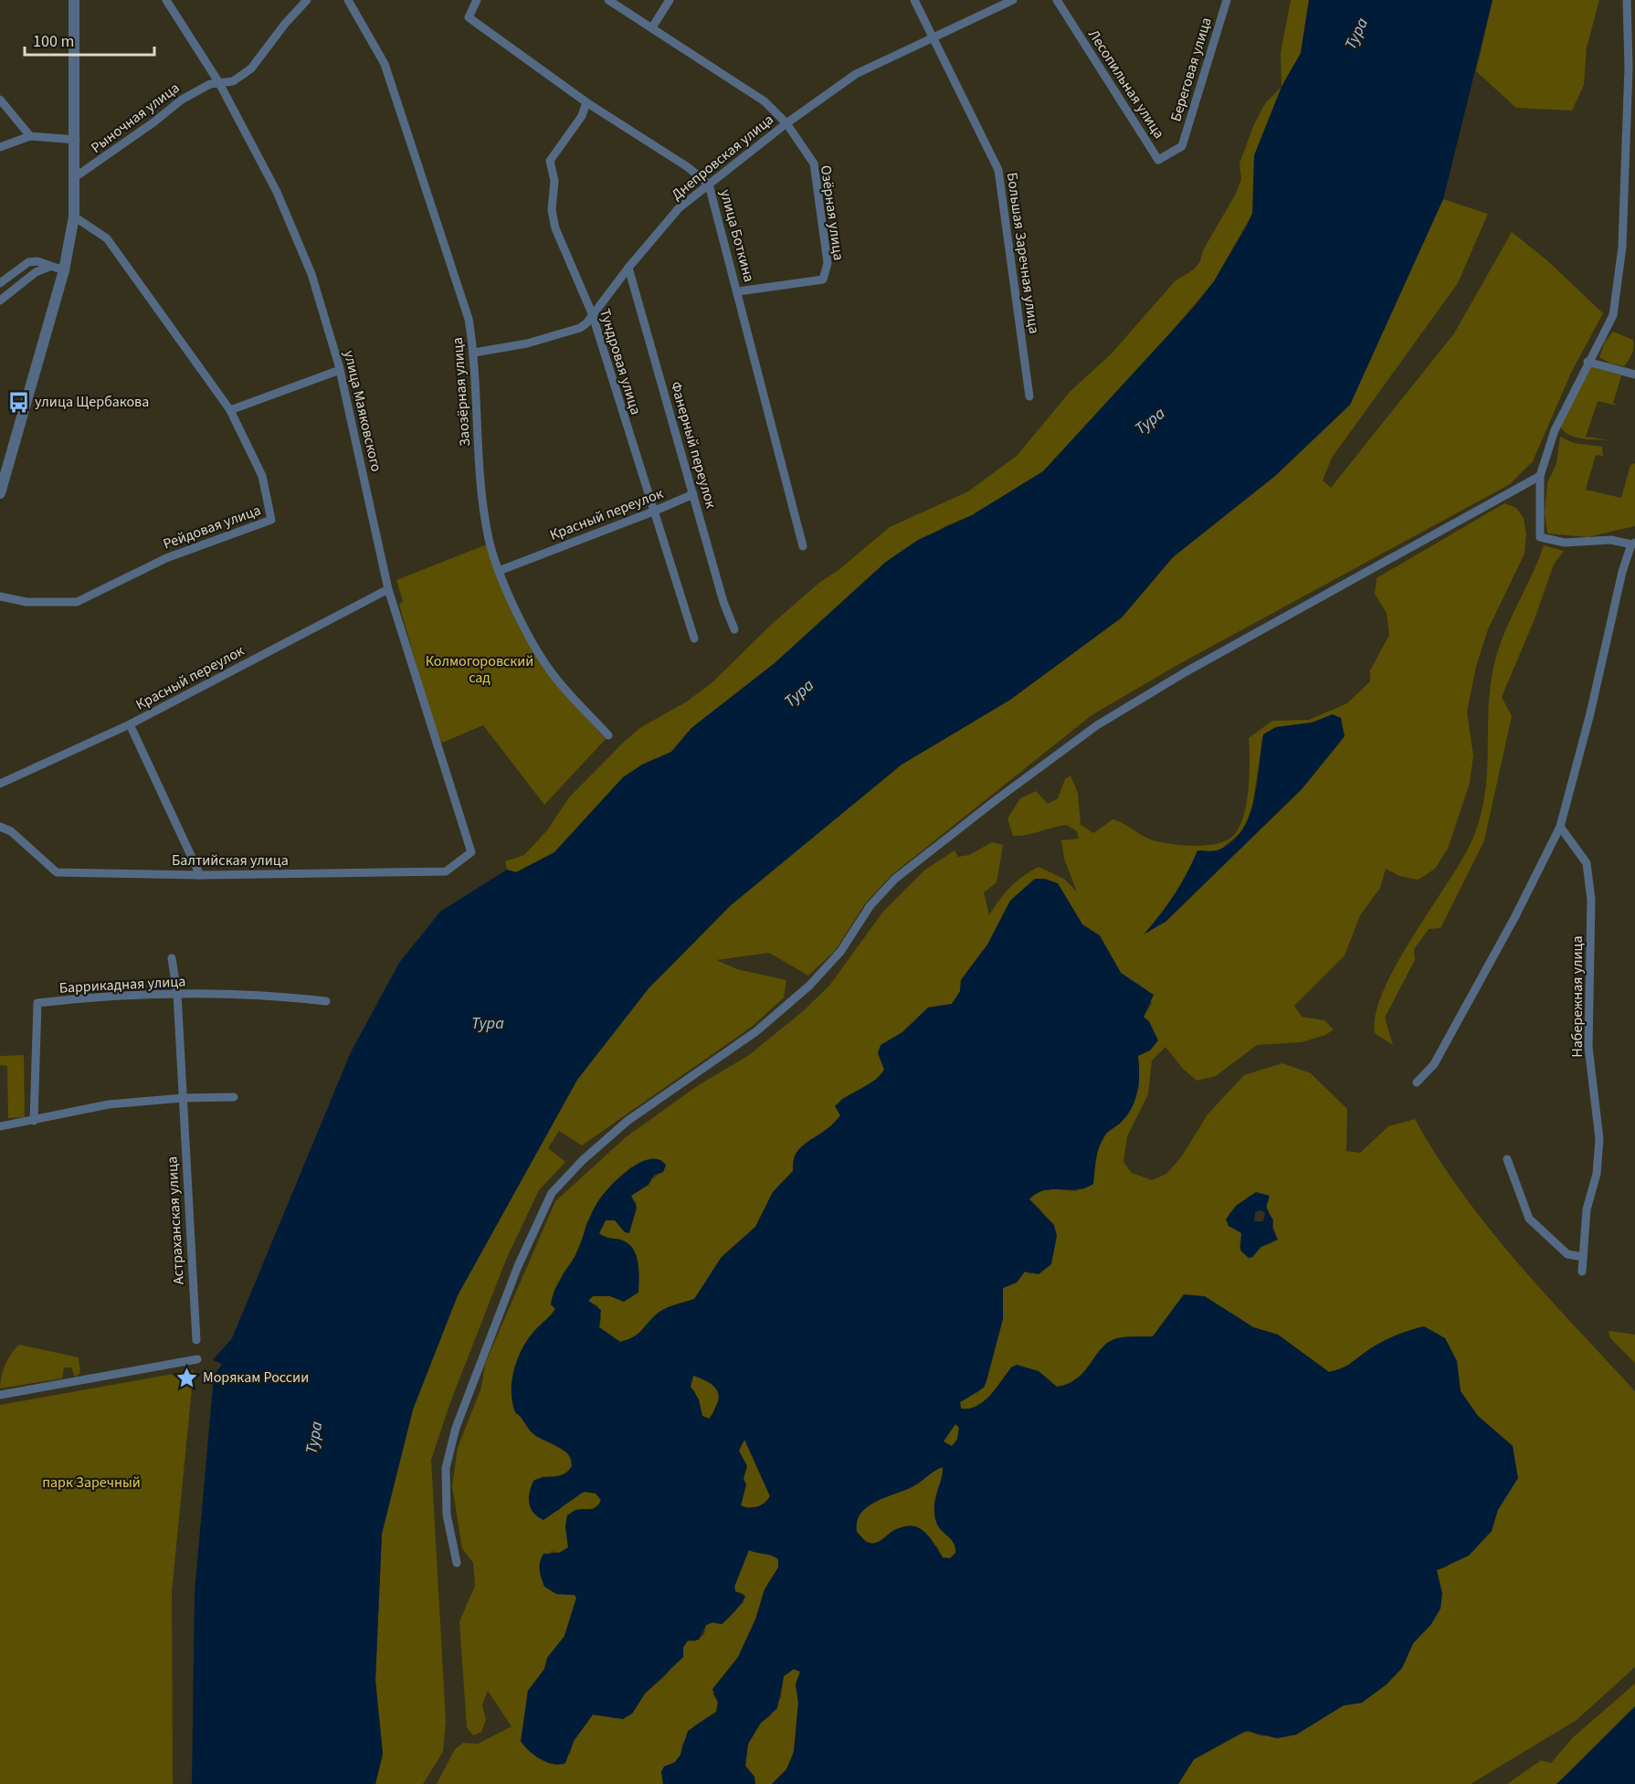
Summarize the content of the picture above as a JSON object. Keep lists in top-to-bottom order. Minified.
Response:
{"streets":{"street":["Береговая улица","Лесопильная улица","Рыночная улица","Днепровская улица","Озёрная улица","улица Боткина","Большая Заречная улица","Тундровая улица","Заозёрная улица","улица Маяковского","Фанерный переулок","Красный переулок","Рейдовая улица","Балтийская улица","Баррикадная улица","Набережная улица","Астраханская улица"]},"crossings":[["Береговая улица","Лесопильная улица"],["Рыночная улица","улица Маяковского"],["Днепровская улица","Озёрная улица"],["Днепровская улица","улица Боткина"],["Днепровская улица","Большая Заречная улица"],["Днепровская улица","Тундровая улица"],["Днепровская улица","Заозёрная улица"],["Днепровская улица","Фанерный переулок"],["Озёрная улица","улица Боткина"],["улица Боткина","Тундровая улица"],["Тундровая улица","Красный переулок"],["Заозёрная улица","Красный переулок"],["улица Маяковского","Красный переулок"],["улица Маяковского","Балтийская улица"],["Фанерный переулок","Красный переулок"],["Баррикадная улица","Астраханская улица"]],"water":["Тура"],"parks":["Колмогоровский сад","парк Заречный"],"places":{"bus stop":["улица Щербакова"],"place":["Морякам России"]},"scale_bar":"100 m"}
